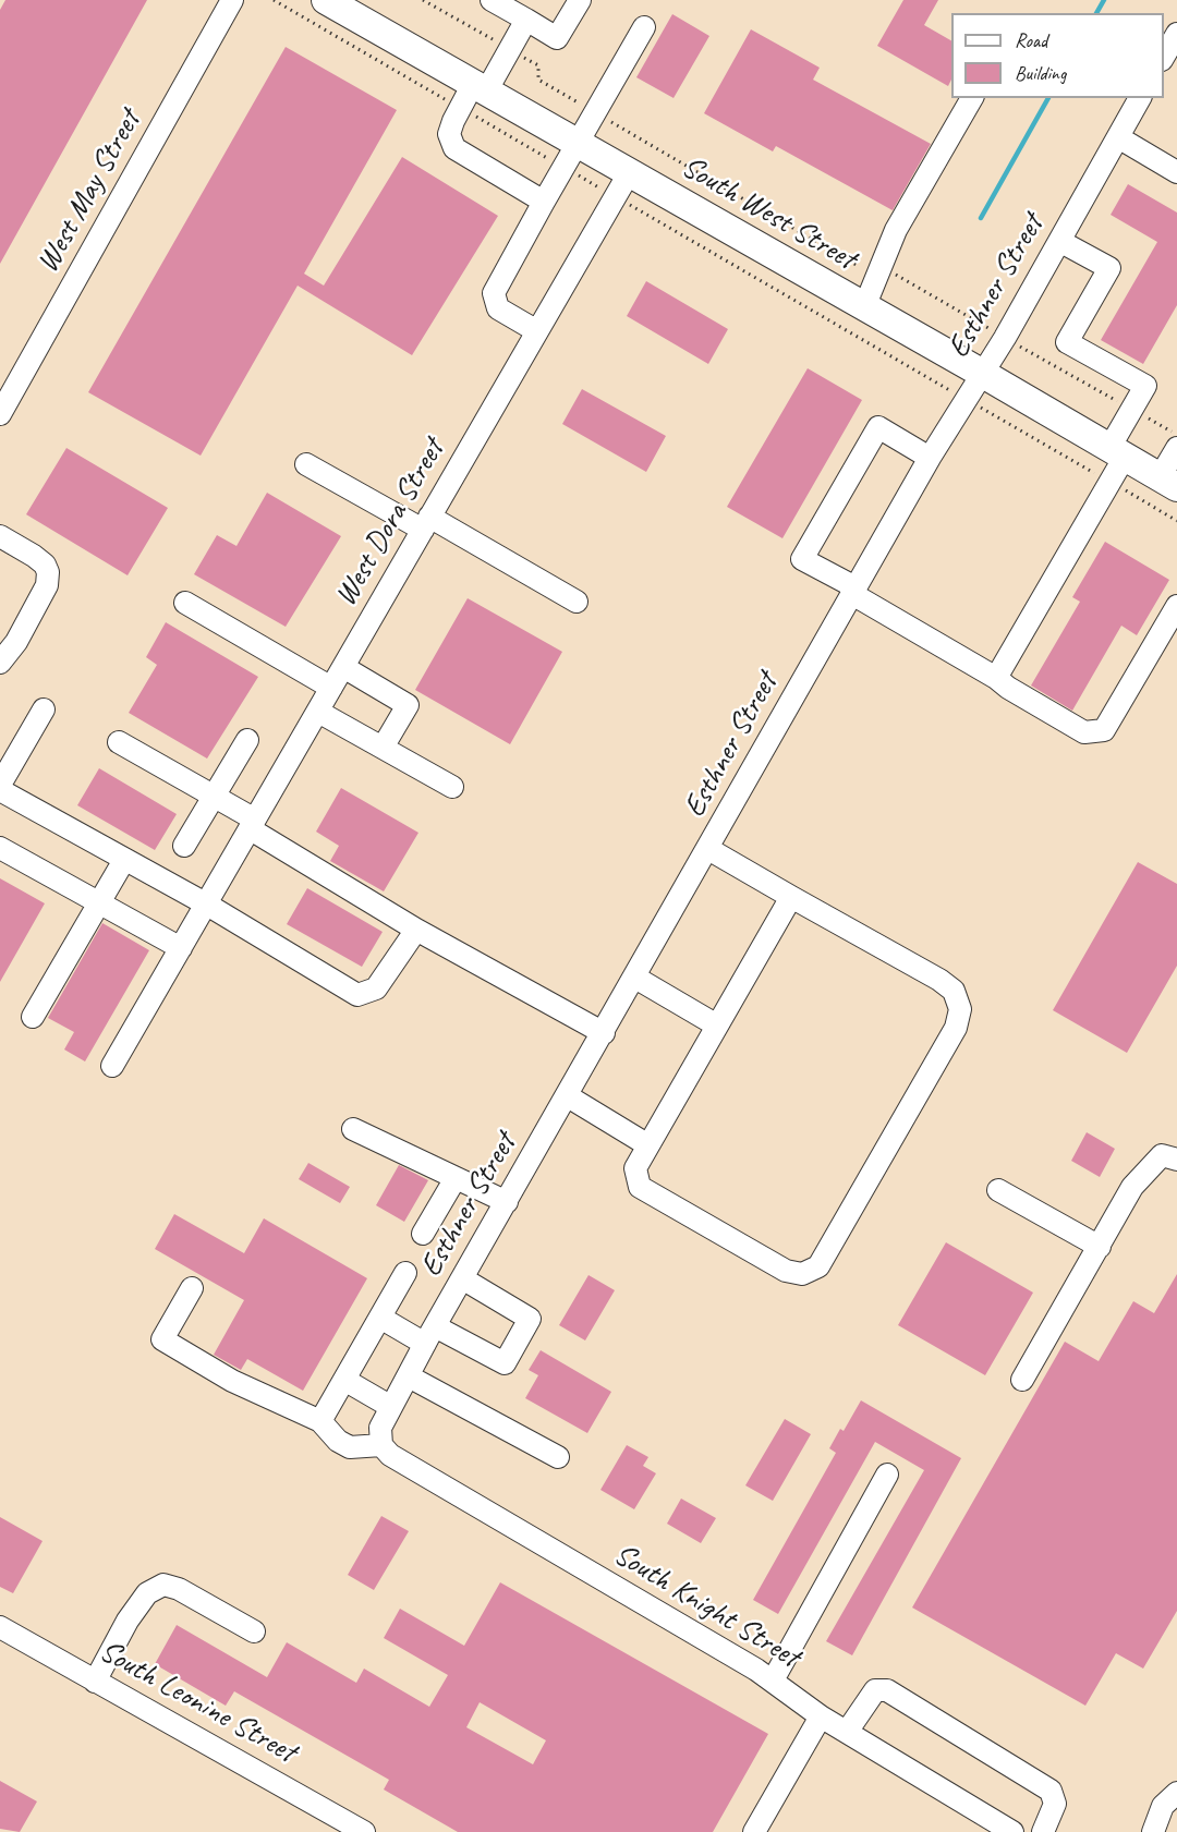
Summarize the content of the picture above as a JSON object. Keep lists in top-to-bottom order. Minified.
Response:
{"streets":{"main road":["South West Street"],"street":["West May Street","Esthner Street","West Dora Street","South Knight Street","South Leonine Street"]},"crossings":[["South West Street","Esthner Street"],["South West Street","West Dora Street"],["Esthner Street","South Knight Street"]],"legend":["Road","Building"]}
